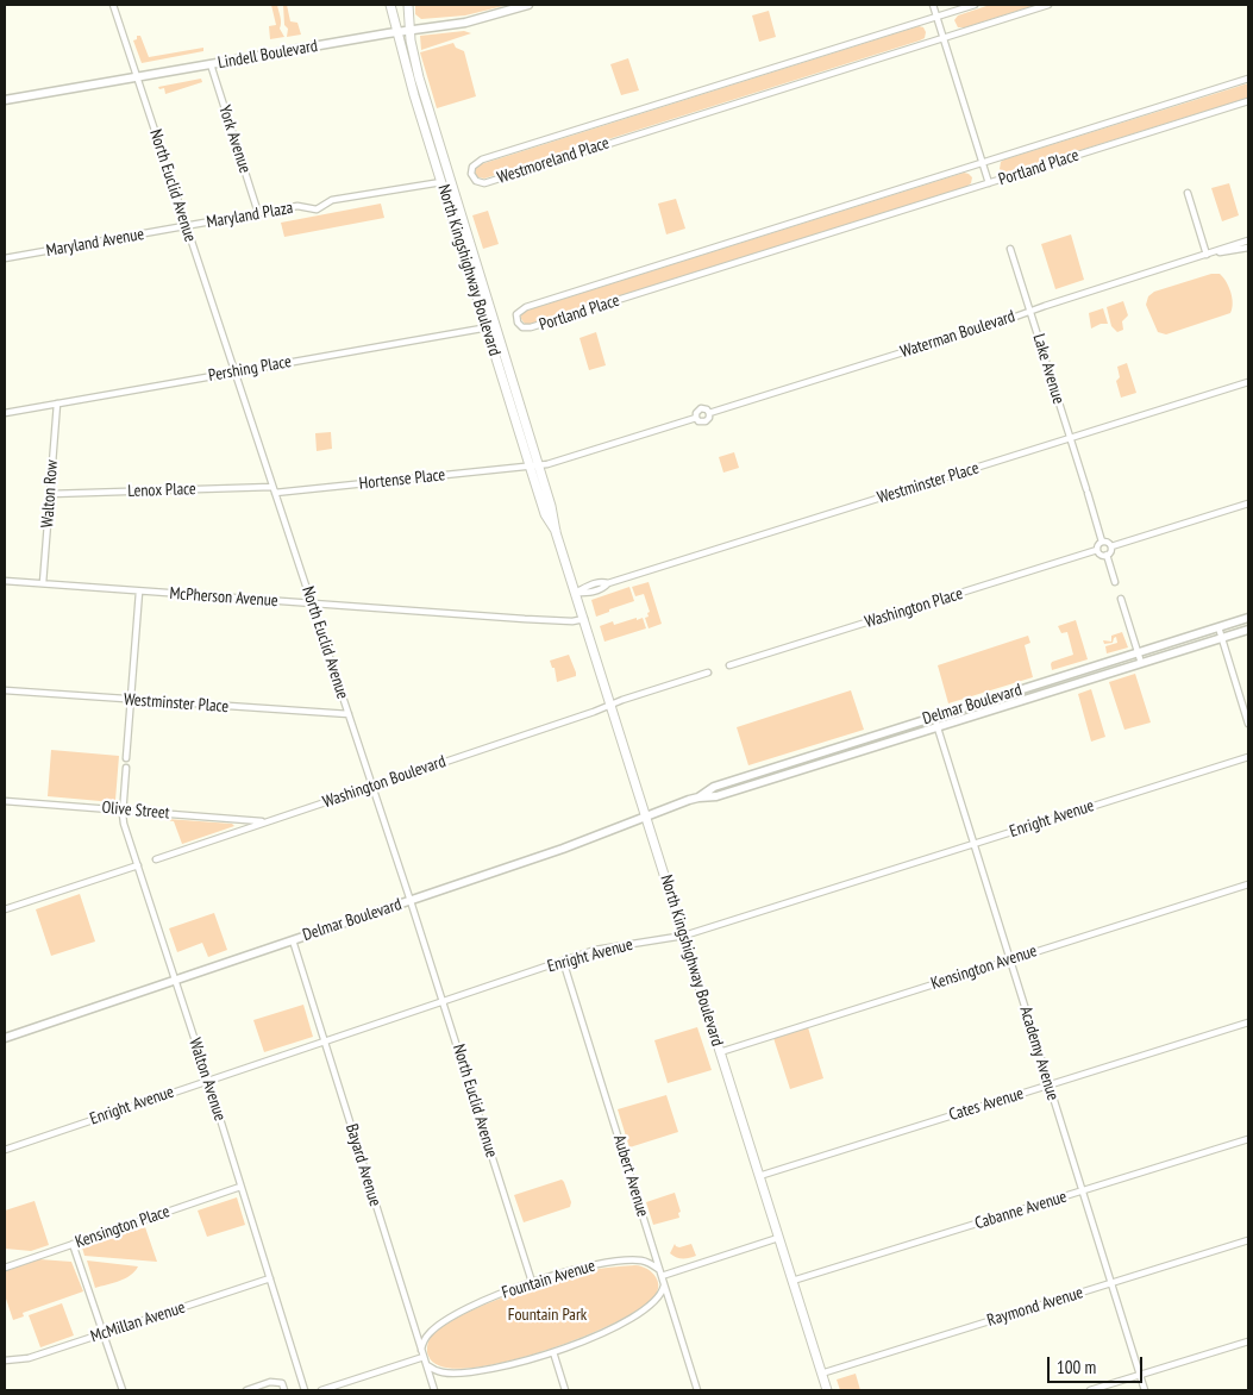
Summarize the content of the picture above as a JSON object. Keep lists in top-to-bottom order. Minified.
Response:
{"streets":{"main road":["Lindell Boulevard","North Kingshighway Boulevard","Delmar Boulevard"],"street":["York Avenue","Westmoreland Place","Portland Place","North Euclid Avenue","Maryland Plaza","Maryland Avenue","Waterman Boulevard","Pershing Place","Lake Avenue","Hortense Place","Westminster Place","Lenox Place","Walton Row","McPherson Avenue","Washington Place","Washington Boulevard","Olive Street","Enright Avenue","Kensington Avenue","Academy Avenue","Walton Avenue","Cates Avenue","Bayard Avenue","Aubert Avenue","Cabanne Avenue","Kensington Place","Fountain Avenue","Raymond Avenue","McMillan Avenue"]},"crossings":[["Lindell Boulevard","York Avenue"],["Lindell Boulevard","North Euclid Avenue"],["Lindell Boulevard","North Kingshighway Boulevard"],["York Avenue","Maryland Plaza"],["North Euclid Avenue","Maryland Plaza"],["North Euclid Avenue","Maryland Avenue"],["North Euclid Avenue","Pershing Place"],["North Euclid Avenue","Hortense Place"],["North Euclid Avenue","Westminster Place"],["North Euclid Avenue","Lenox Place"],["North Euclid Avenue","McPherson Avenue"],["North Euclid Avenue","Delmar Boulevard"],["North Euclid Avenue","Washington Boulevard"],["North Euclid Avenue","Enright Avenue"],["North Euclid Avenue","Fountain Avenue"],["Maryland Plaza","Maryland Avenue"],["Maryland Plaza","North Kingshighway Boulevard"],["North Kingshighway Boulevard","Waterman Boulevard"],["North Kingshighway Boulevard","Pershing Place"],["North Kingshighway Boulevard","Hortense Place"],["North Kingshighway Boulevard","Westminster Place"],["North Kingshighway Boulevard","McPherson Avenue"],["North Kingshighway Boulevard","Delmar Boulevard"],["North Kingshighway Boulevard","Washington Boulevard"],["North Kingshighway Boulevard","Enright Avenue"],["North Kingshighway Boulevard","Kensington Avenue"],["North Kingshighway Boulevard","Cates Avenue"],["North Kingshighway Boulevard","Cabanne Avenue"],["North Kingshighway Boulevard","Raymond Avenue"],["Waterman Boulevard","Lake Avenue"],["Waterman Boulevard","Hortense Place"],["Pershing Place","Walton Row"],["Lake Avenue","Westminster Place"],["Lake Avenue","Washington Place"],["Hortense Place","Lenox Place"],["Lenox Place","Walton Row"],["Walton Row","McPherson Avenue"],["Delmar Boulevard","Academy Avenue"],["Delmar Boulevard","Walton Avenue"],["Delmar Boulevard","Bayard Avenue"],["Washington Boulevard","Olive Street"],["Olive Street","Walton Avenue"],["Enright Avenue","Academy Avenue"],["Enright Avenue","Walton Avenue"],["Enright Avenue","Bayard Avenue"],["Enright Avenue","Aubert Avenue"],["Kensington Avenue","Academy Avenue"],["Academy Avenue","Cates Avenue"],["Academy Avenue","Cabanne Avenue"],["Academy Avenue","Raymond Avenue"],["Walton Avenue","Kensington Place"],["Walton Avenue","McMillan Avenue"],["Bayard Avenue","Fountain Avenue"],["Aubert Avenue","Fountain Avenue"]],"parks":["Fountain Park"],"scale_bar":"100 m"}
